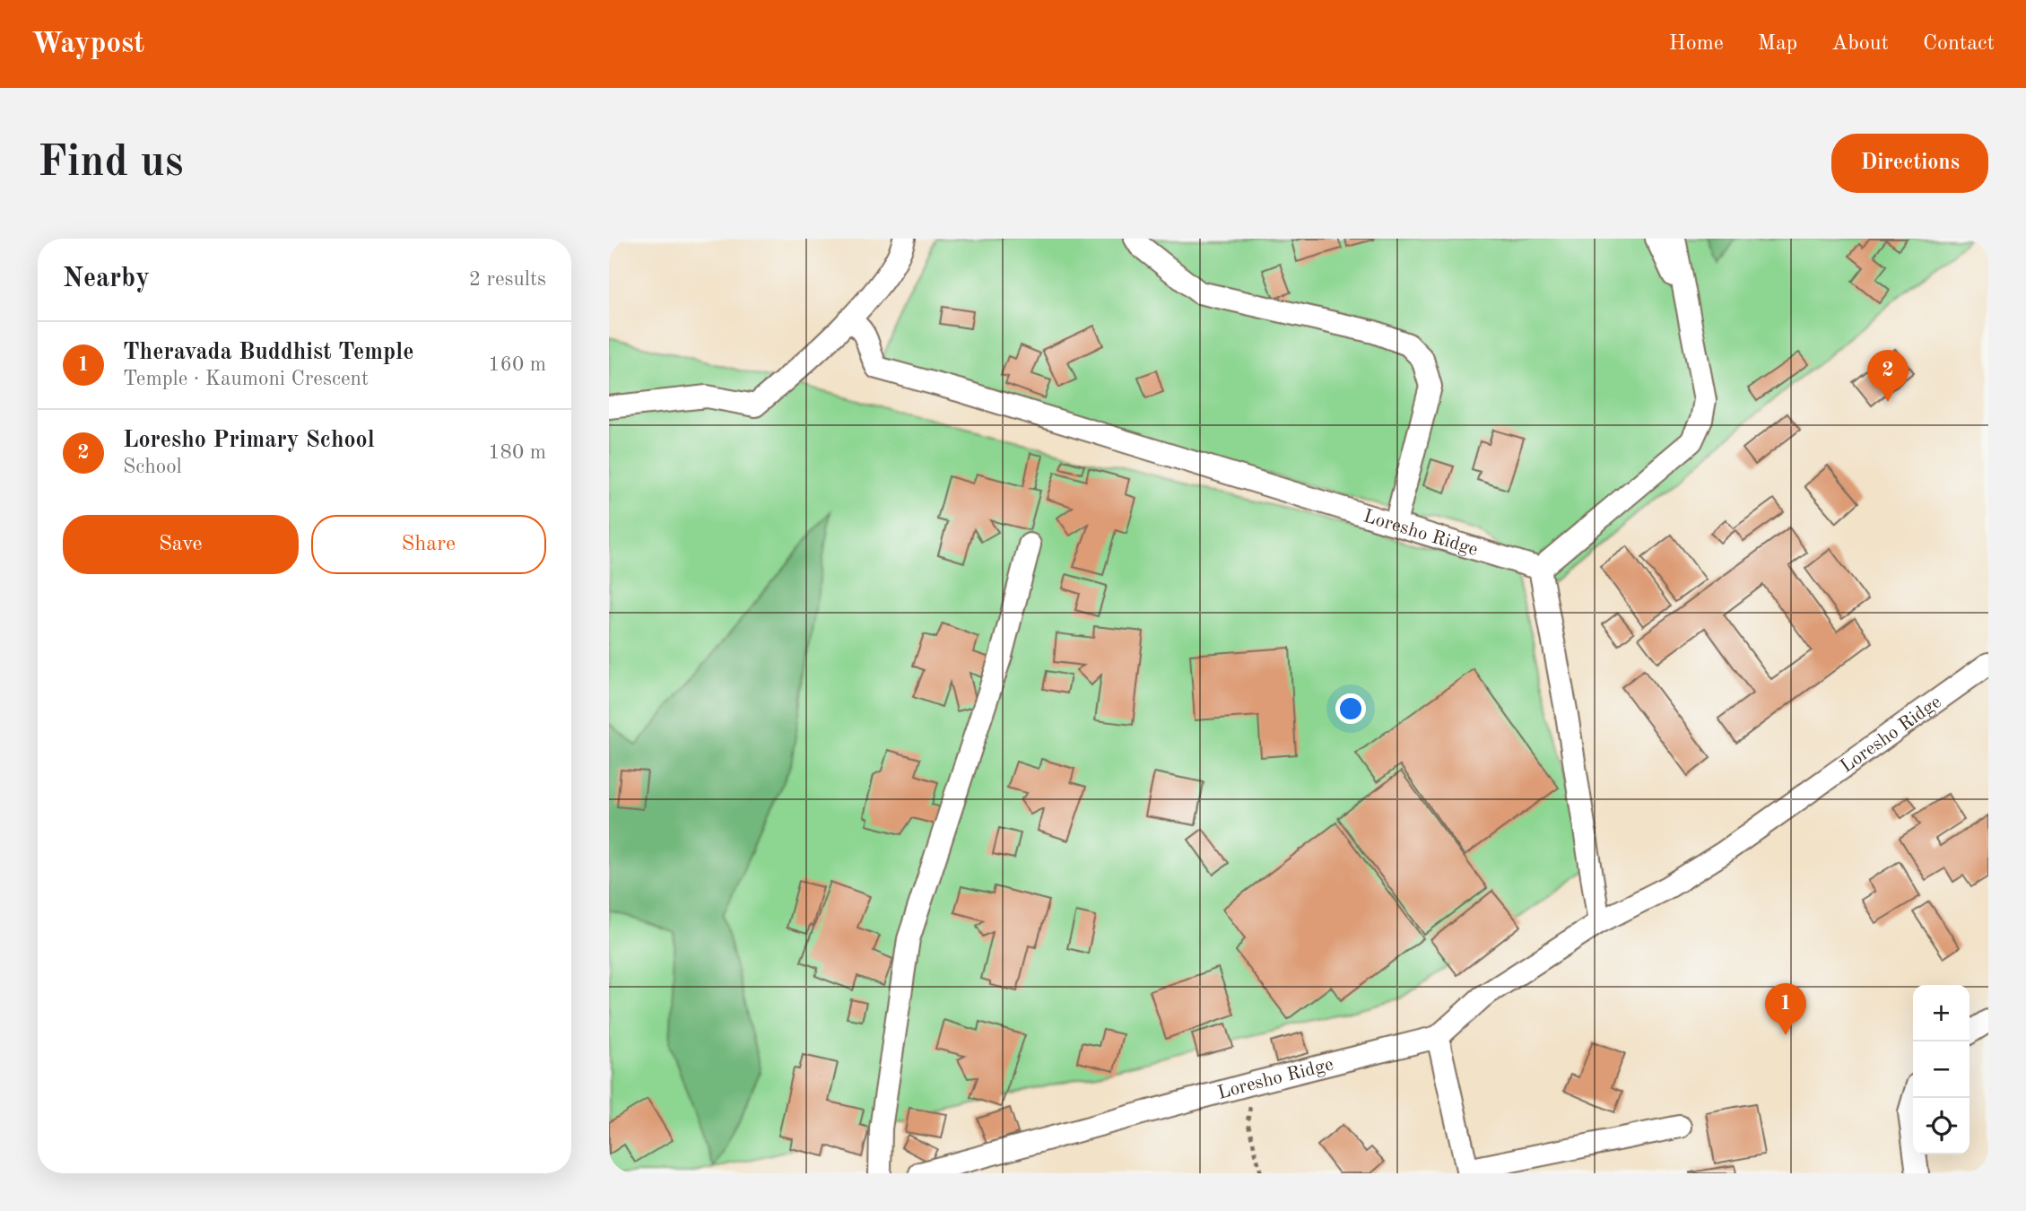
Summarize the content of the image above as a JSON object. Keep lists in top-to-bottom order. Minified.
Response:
{"streets":{"street":["Loresho Ridge"]},"page":{"header":"Waypost","nav":["Home","Map","About","Contact"],"buttons":["Directions",["Save","Share"]],"title":"Find us","heading":["Nearby","2 results"],"list":[{"mark":"1","name":"Theravada Buddhist Temple","note":"Temple · Kaumoni Crescent","value":"160 m"},{"mark":"2","name":"Loresho Primary School","note":"School","value":"180 m"}],"pins":["2","1"],"map_buttons":["+","−"]}}
